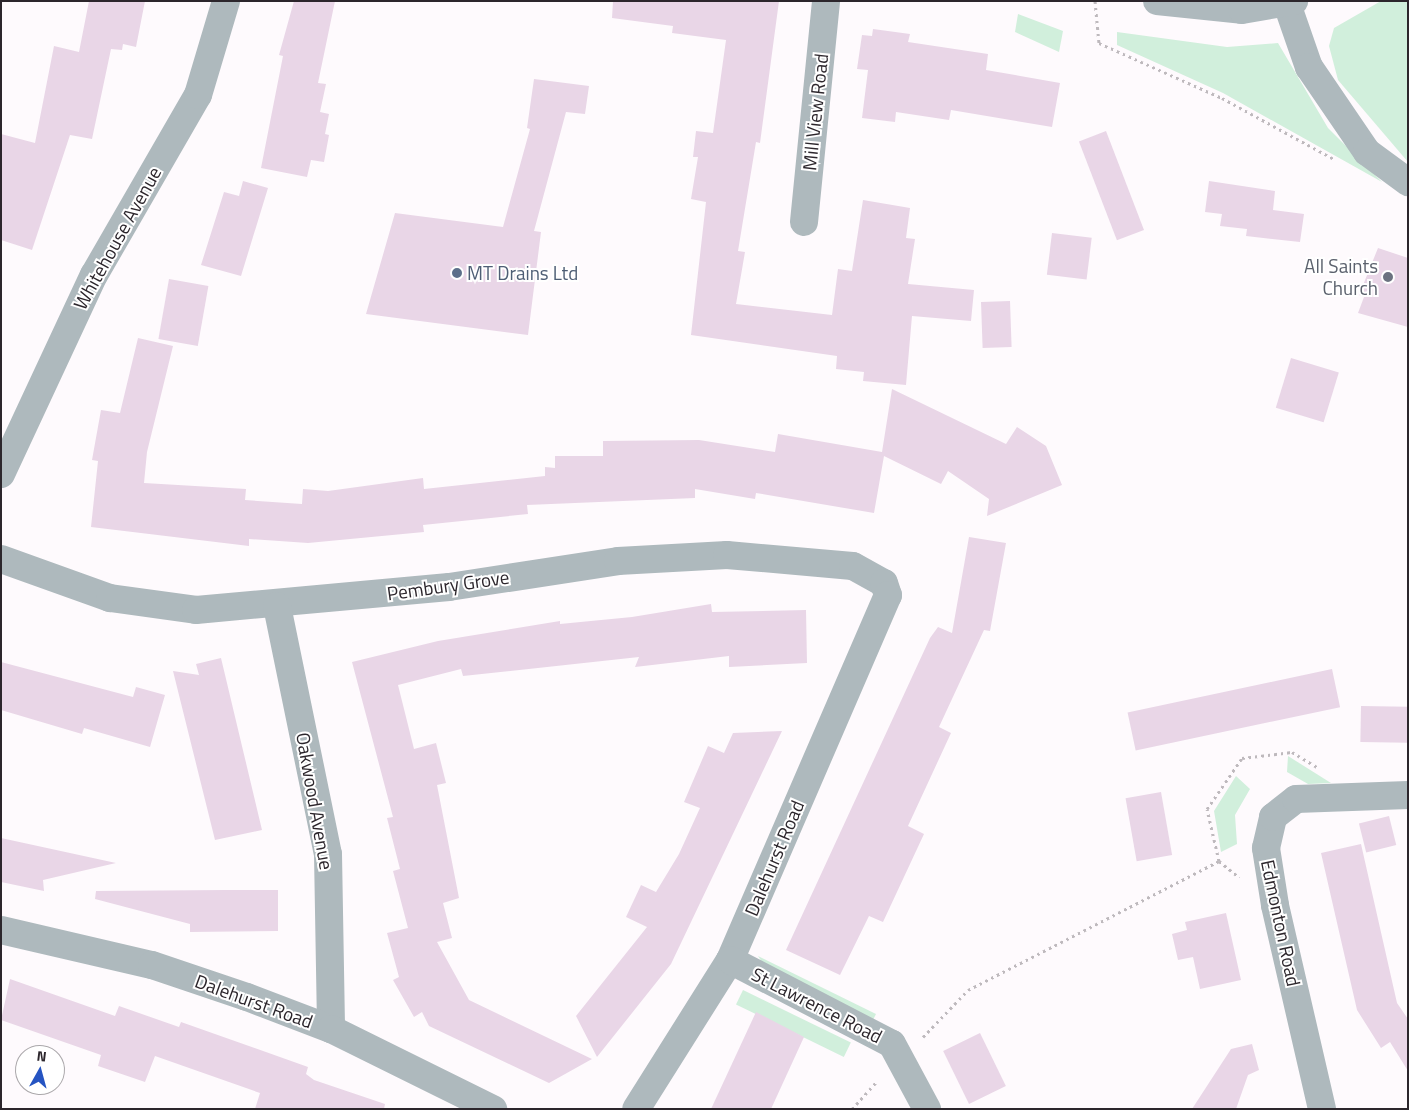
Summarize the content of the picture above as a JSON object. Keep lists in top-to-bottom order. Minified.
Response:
{"streets":{"street":["Mill View Road","Whitehouse Avenue","Pembury Grove","Oakwood Avenue","Dalehurst Road","Edmonton Road","St Lawrence Road"]},"crossings":[["Pembury Grove","Oakwood Avenue"],["Pembury Grove","Dalehurst Road"],["Oakwood Avenue","Dalehurst Road"],["Dalehurst Road","St Lawrence Road"]],"places":["MT Drains Ltd","All Saints Church"],"north":"top"}
